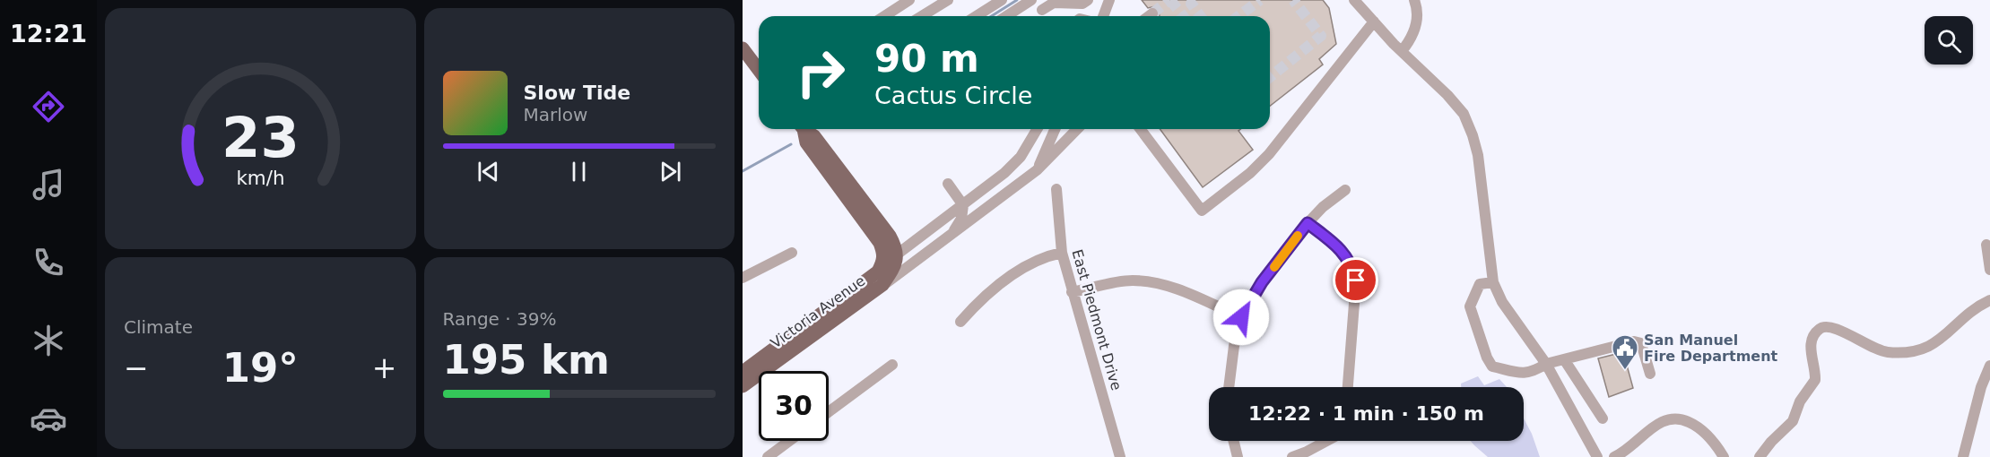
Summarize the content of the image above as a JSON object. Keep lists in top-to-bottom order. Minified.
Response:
{"streets":{"main road":["Victoria Avenue"],"street":["East Piedmont Drive"]},"places":{"public building":["San Manuel Fire Department"]},"page":{"tabs":"12:21","turn":["90 m","Cactus Circle"],"song":["Slow Tide","Marlow"],"tile":["Climate",["Range · 39%","195 km"]],"heat":["−","19°","+"],"limit":"30","trip":"12:22 · 1 min · 150 m","gauge":["23","km/h"]}}
